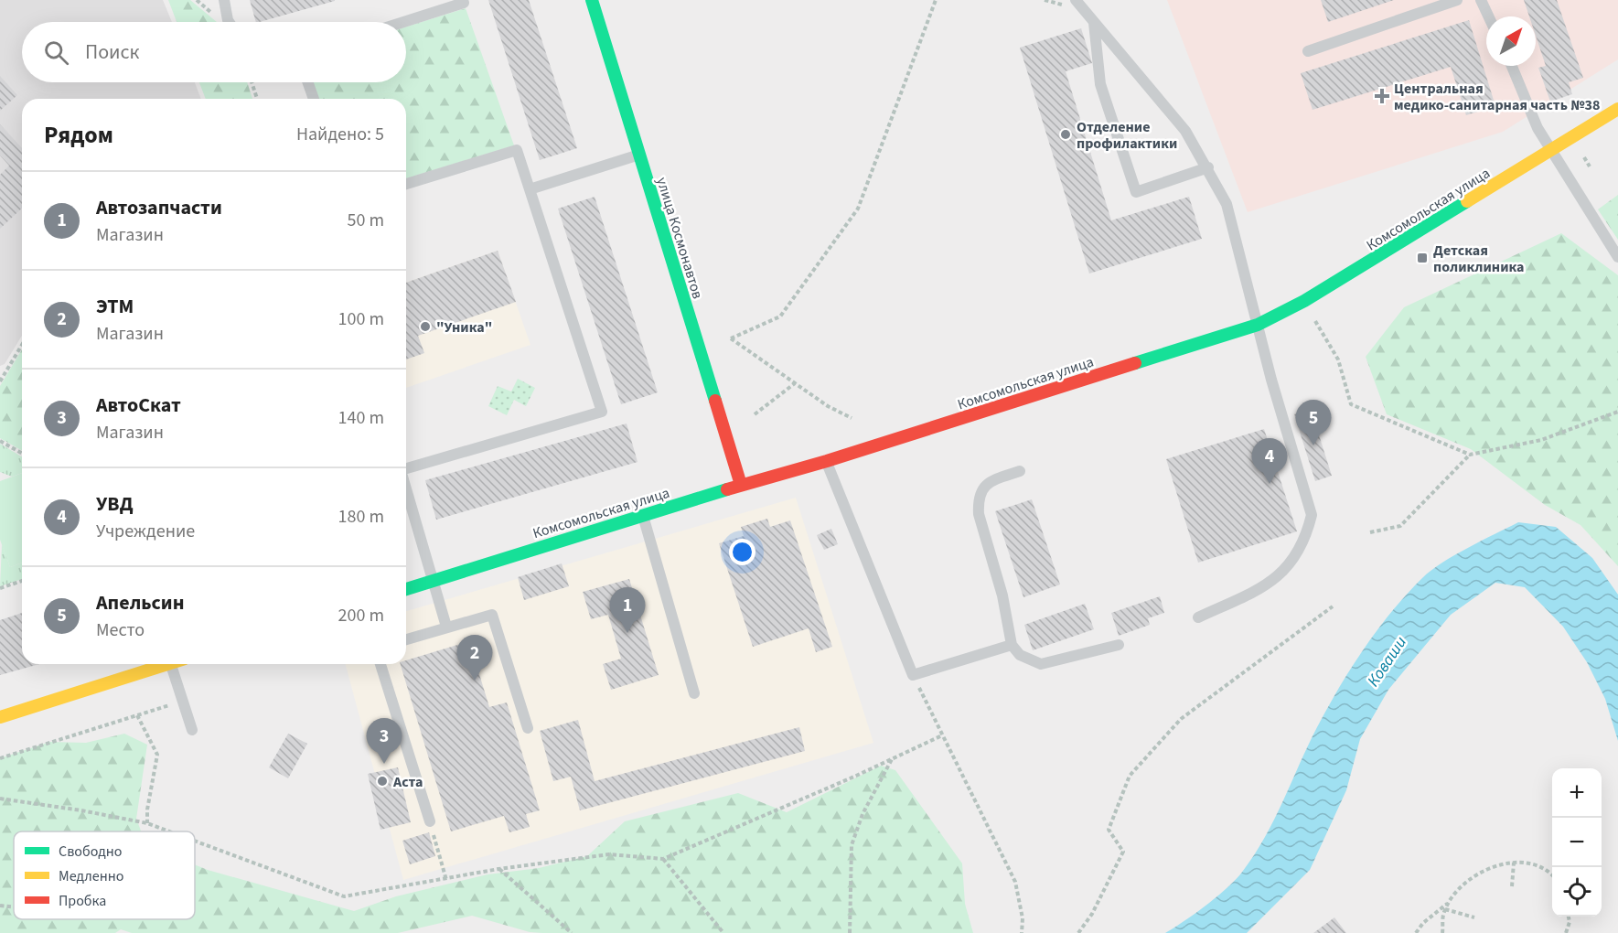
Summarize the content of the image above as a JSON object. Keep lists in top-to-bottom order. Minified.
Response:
{"streets":{"street":["Комсомольская улица","улица Космонавтов"]},"crossings":[["Комсомольская улица","улица Космонавтов"]],"water":["Коваши"],"places":{"health":["Центральная медико-санитарная часть №38"],"other":["Отделение профилактики","\"Уника\"","Аста"],"transit":["Детская поликлиника"]},"legend":["Свободно","Медленно","Пробка"],"north":"top right","page":{"search":"Поиск","heading":["Рядом","Найдено: 5"],"list":[{"mark":"1","name":"Автозапчасти","note":"Магазин","value":"50 m"},{"mark":"2","name":"ЭТМ","note":"Магазин","value":"100 m"},{"mark":"3","name":"АвтоСкат","note":"Магазин","value":"140 m"},{"mark":"4","name":"УВД","note":"Учреждение","value":"180 m"},{"mark":"5","name":"Апельсин","note":"Место","value":"200 m"}],"pins":["5","4","1","2","3"],"map_buttons":["+","−"]}}
